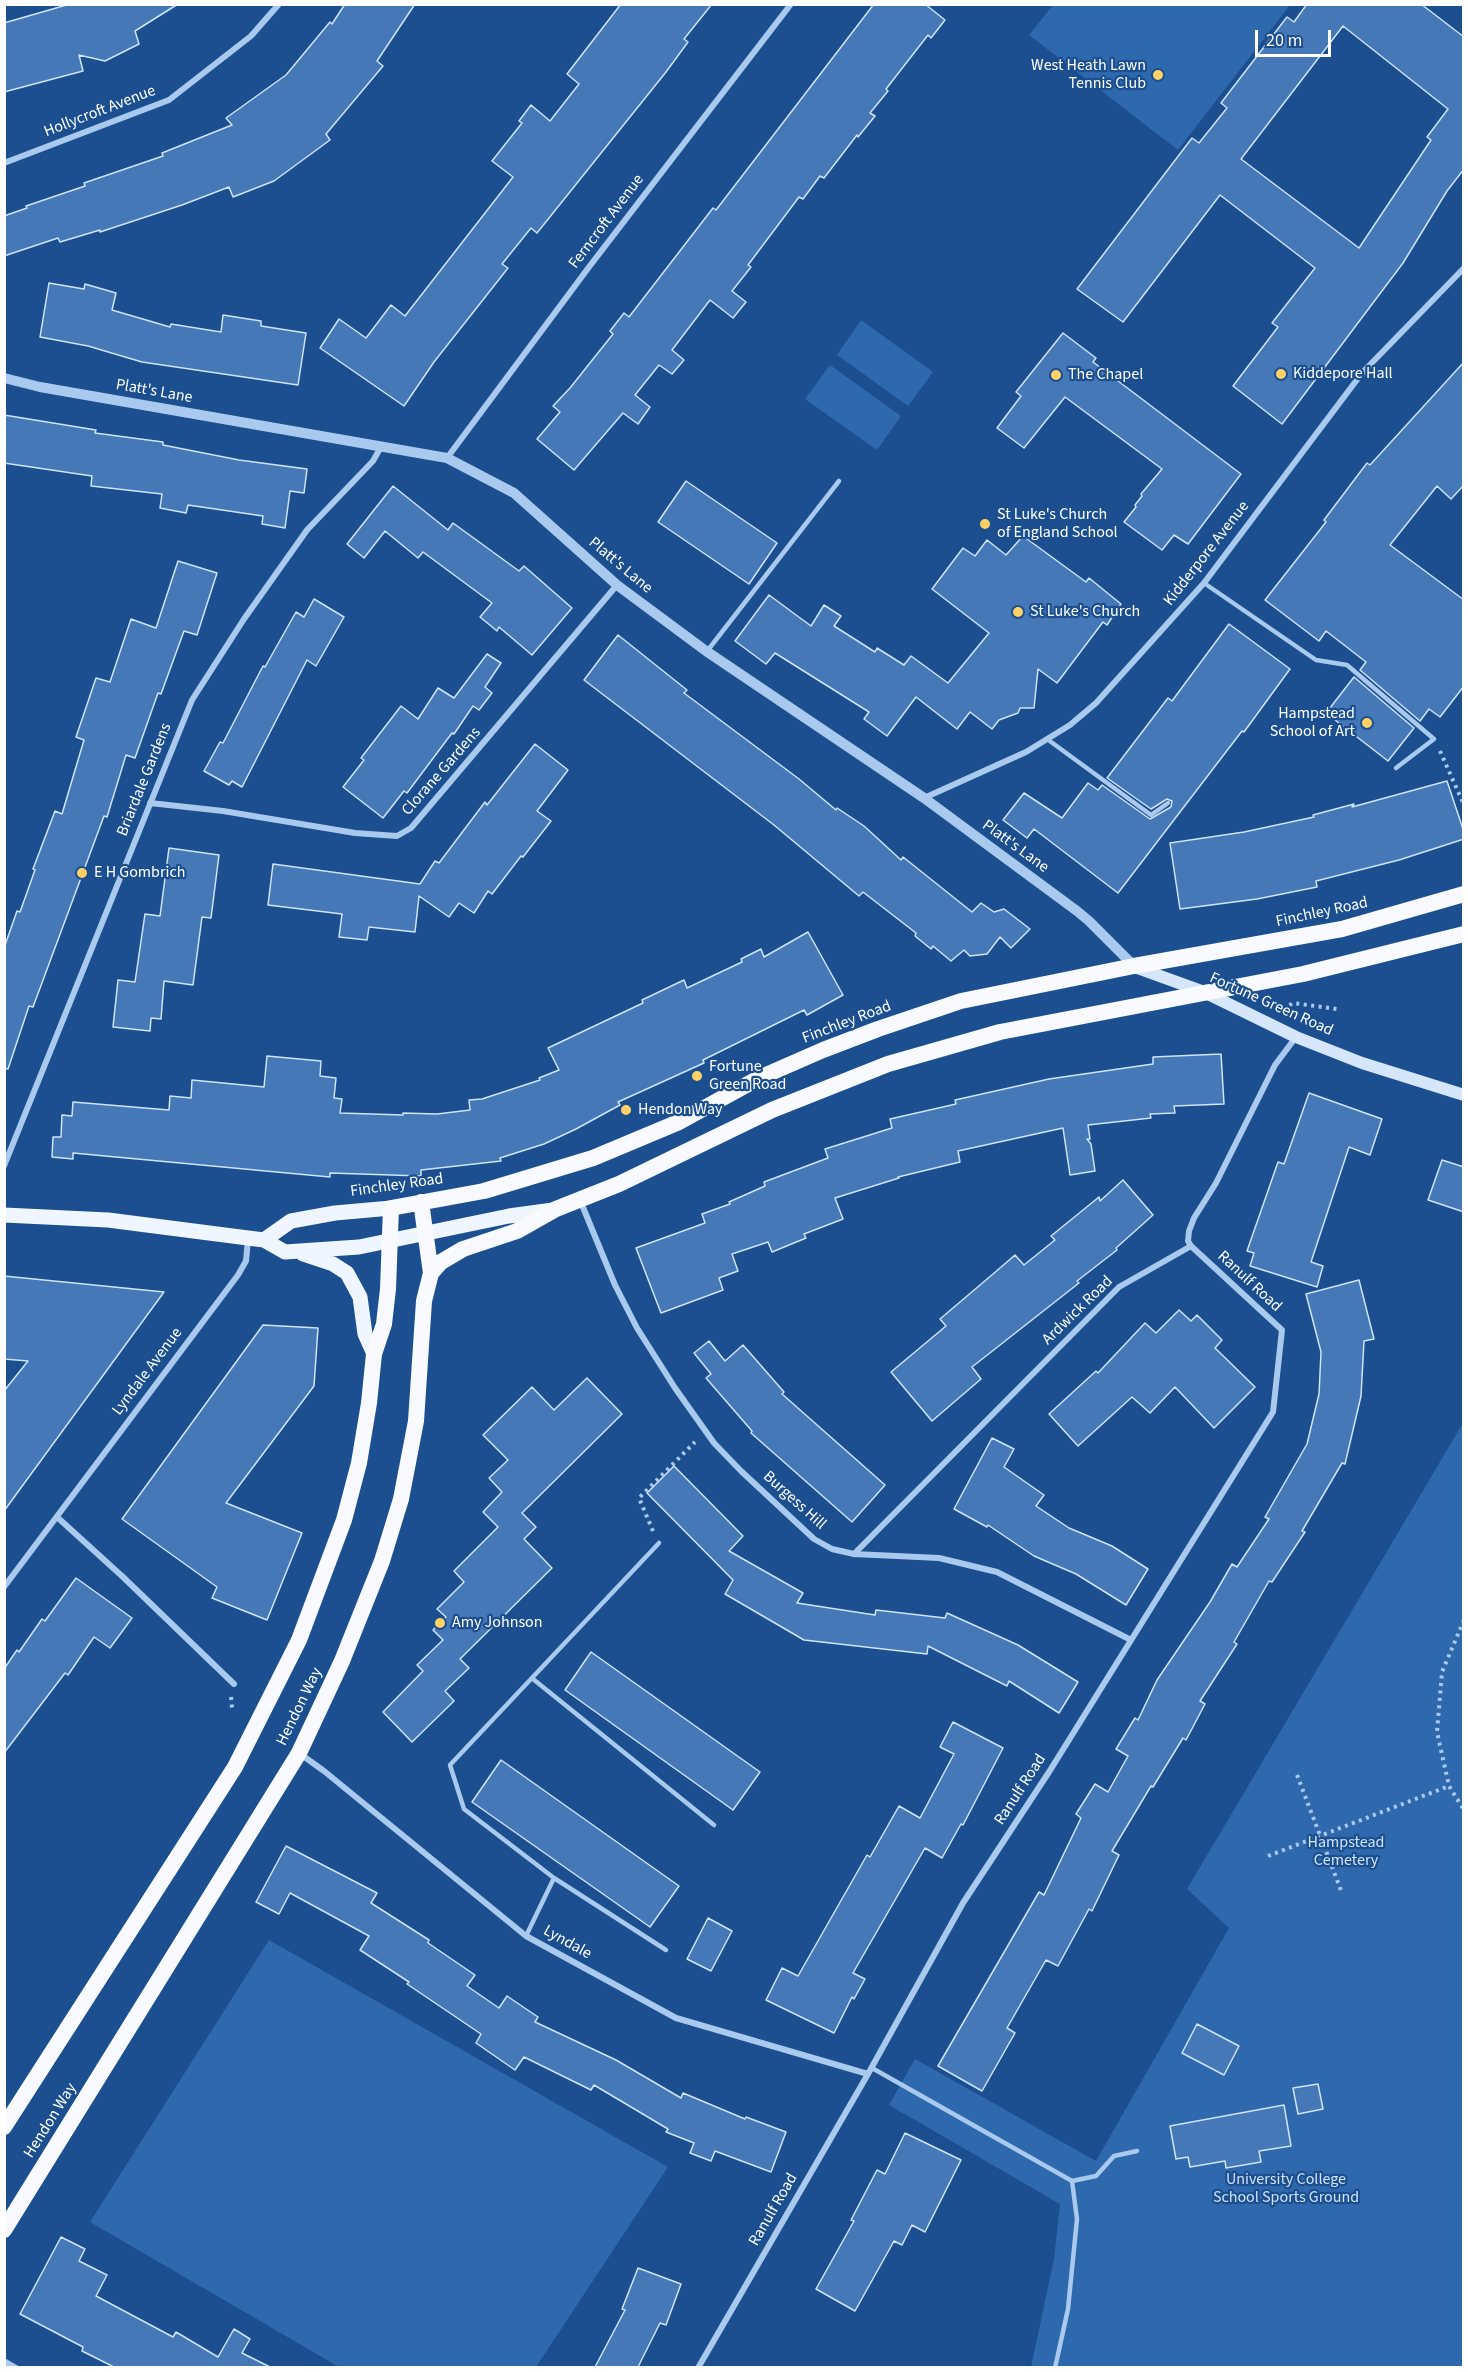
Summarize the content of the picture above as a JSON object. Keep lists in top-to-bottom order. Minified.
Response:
{"streets":{"highway":["Finchley Road","Hendon Way"],"main road":["Fortune Green Road"],"street":["Hollycroft Avenue","Ferncroft Avenue","Platt's Lane","Kidderpore Avenue","Clorane Gardens","Briardale Gardens","Ranulf Road","Ardwick Road","Lyndale Avenue","Burgess Hill","Lyndale"]},"crossings":[["Ferncroft Avenue","Platt's Lane"],["Platt's Lane","Kidderpore Avenue"],["Platt's Lane","Clorane Gardens"],["Platt's Lane","Briardale Gardens"],["Platt's Lane","Finchley Road"],["Platt's Lane","Fortune Green Road"],["Clorane Gardens","Briardale Gardens"],["Finchley Road","Fortune Green Road"],["Finchley Road","Hendon Way"],["Ranulf Road","Ardwick Road"],["Ranulf Road","Burgess Hill"],["Ranulf Road","Lyndale"],["Ardwick Road","Burgess Hill"],["Hendon Way","Lyndale"]],"parks":["Hampstead Cemetery","University College School Sports Ground"],"places":["West Heath Lawn Tennis Club","Kiddepore Hall","The Chapel","St Luke's Church of England School","St Luke's Church","Hampstead School of Art","E H Gombrich","Fortune Green Road","Hendon Way","Amy Johnson"],"scale_bar":"20 m"}
